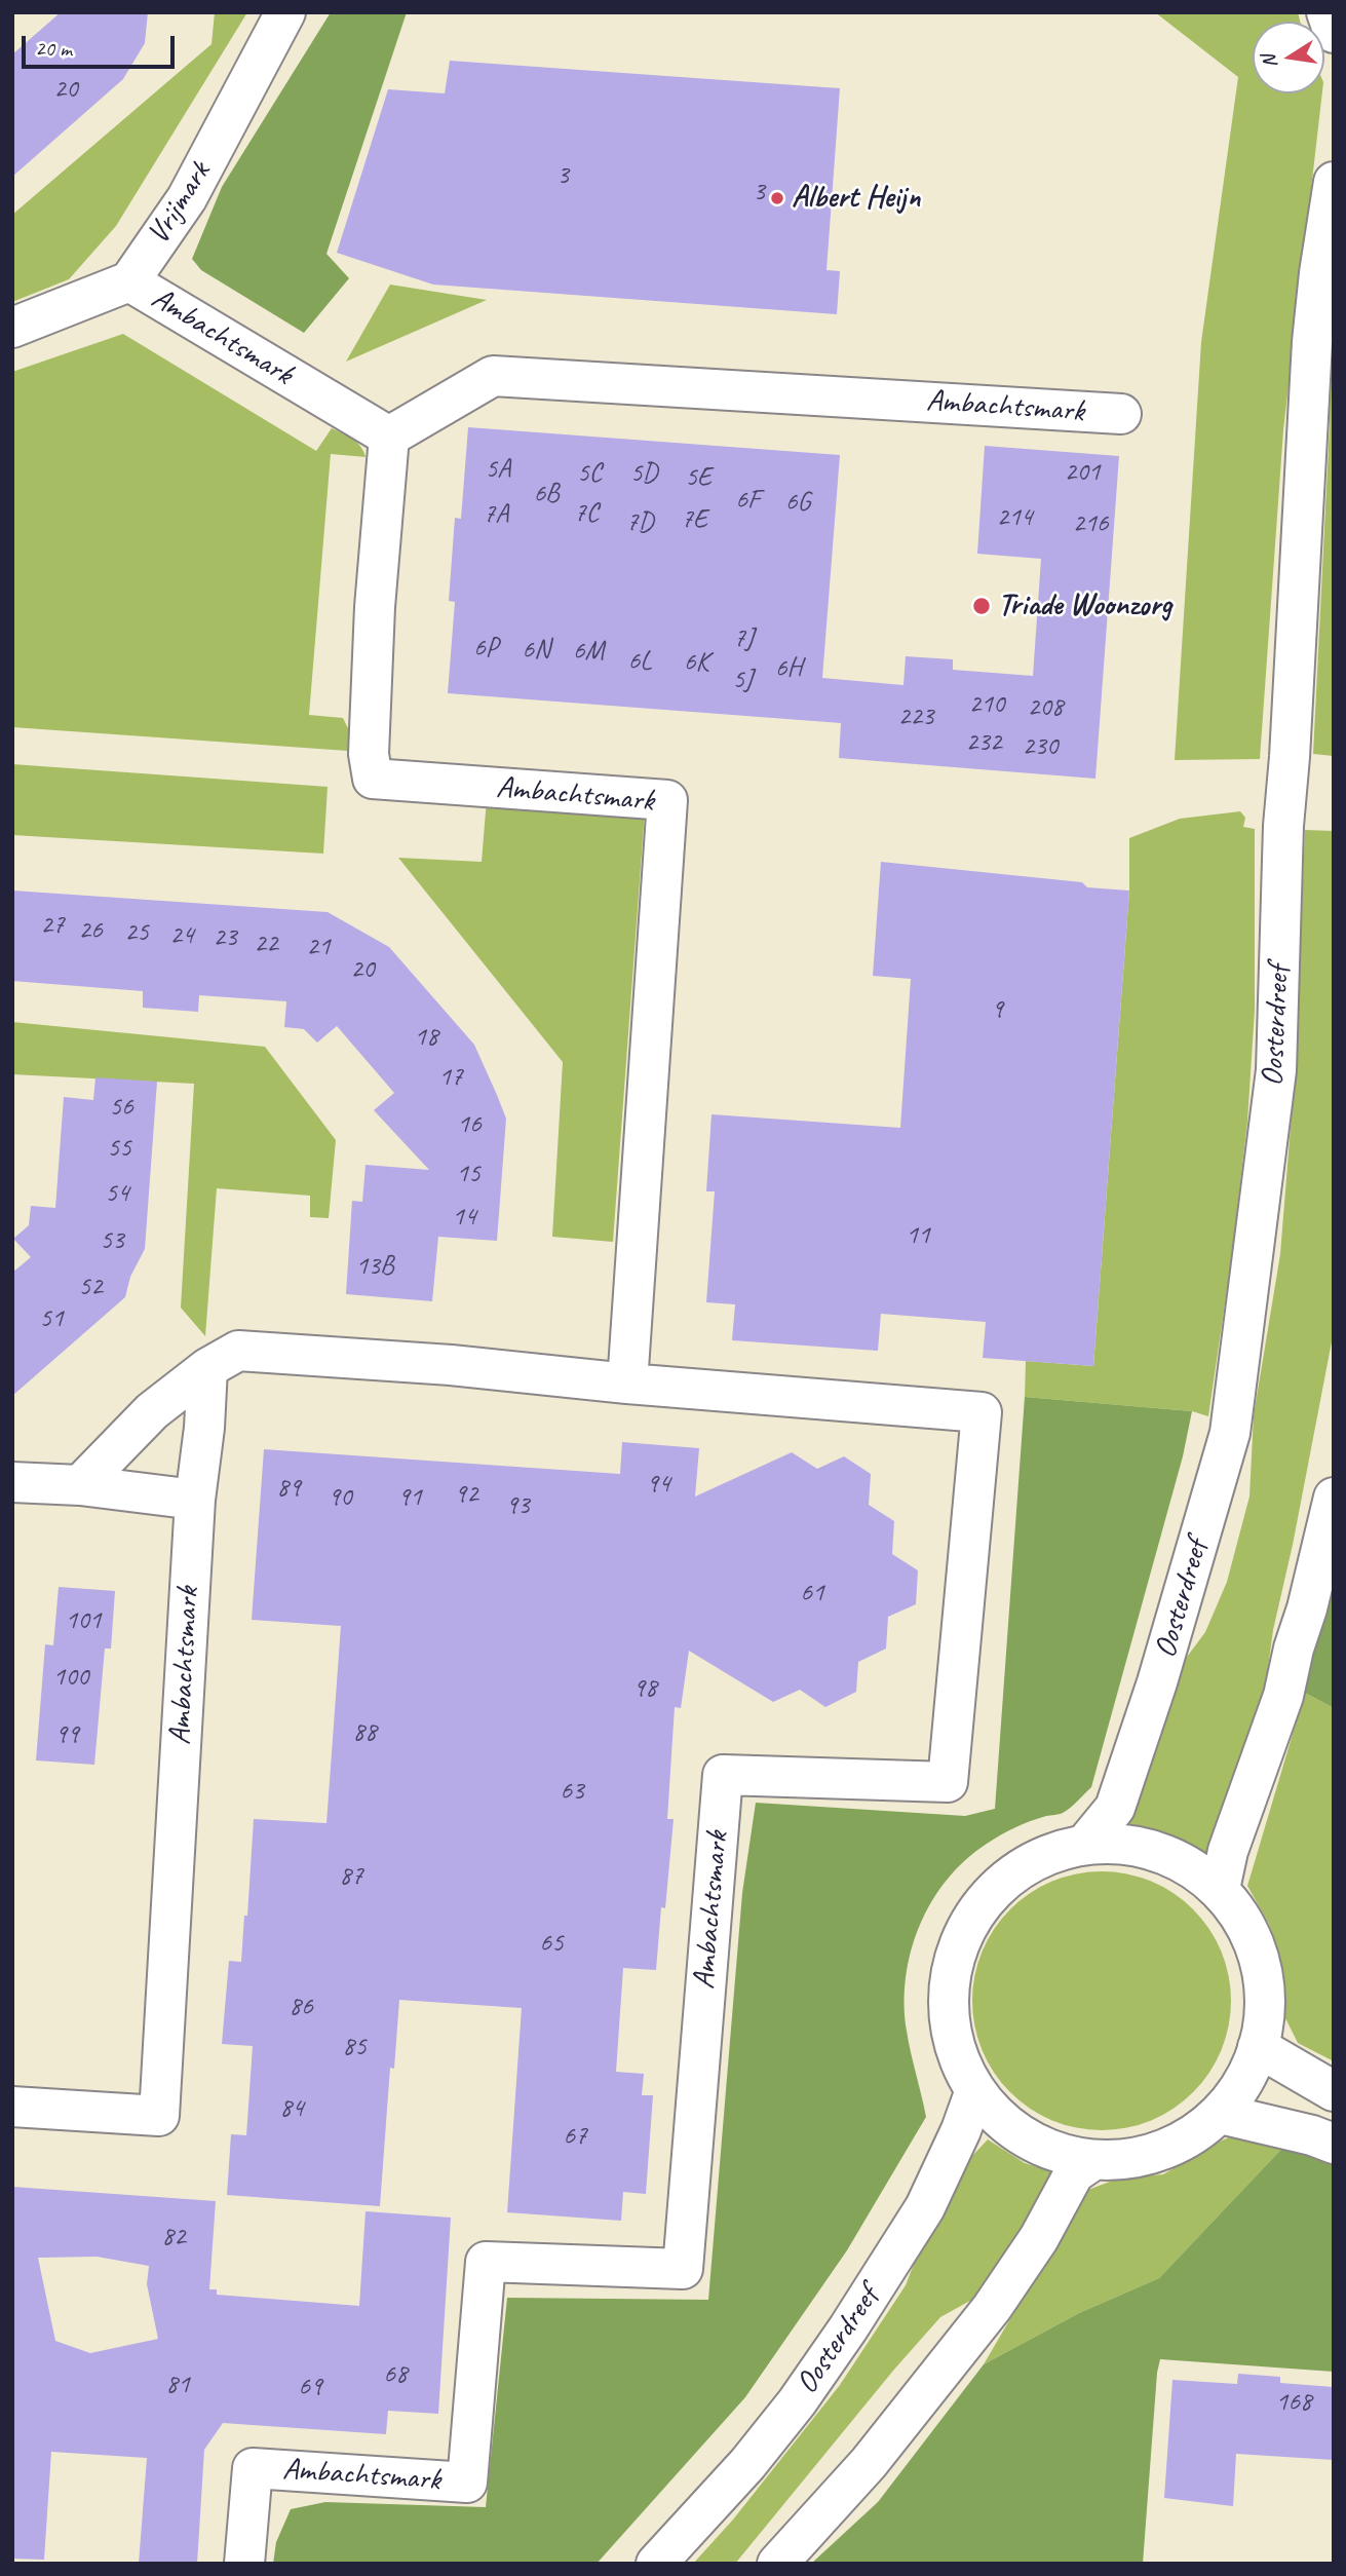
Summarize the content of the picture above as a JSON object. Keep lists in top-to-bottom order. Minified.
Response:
{"streets":{"street":["Vrijmark","Ambachtsmark","Oosterdreef"]},"crossings":[["Vrijmark","Ambachtsmark"]],"places":["Albert Heijn","Triade Woonzorg"],"house_numbers":["20","3","3","5A","201","5C","5D","5E","6B","6F","6G","7C","7A","214","7E","7D","216","7J","6P","6N","6M","6L","6K","6H","5J","210","208","223","232","230","27","26","25","24","23","22","21","20","9","18","17","56","16","55","15","54","14","11","53","13B","52","51","94","89","92","90","91","93","61","101","100","98","88","99","63","87","65","86","85","84","67","82","68","81","69","168"],"scale_bar":"20 m","north":"left"}
